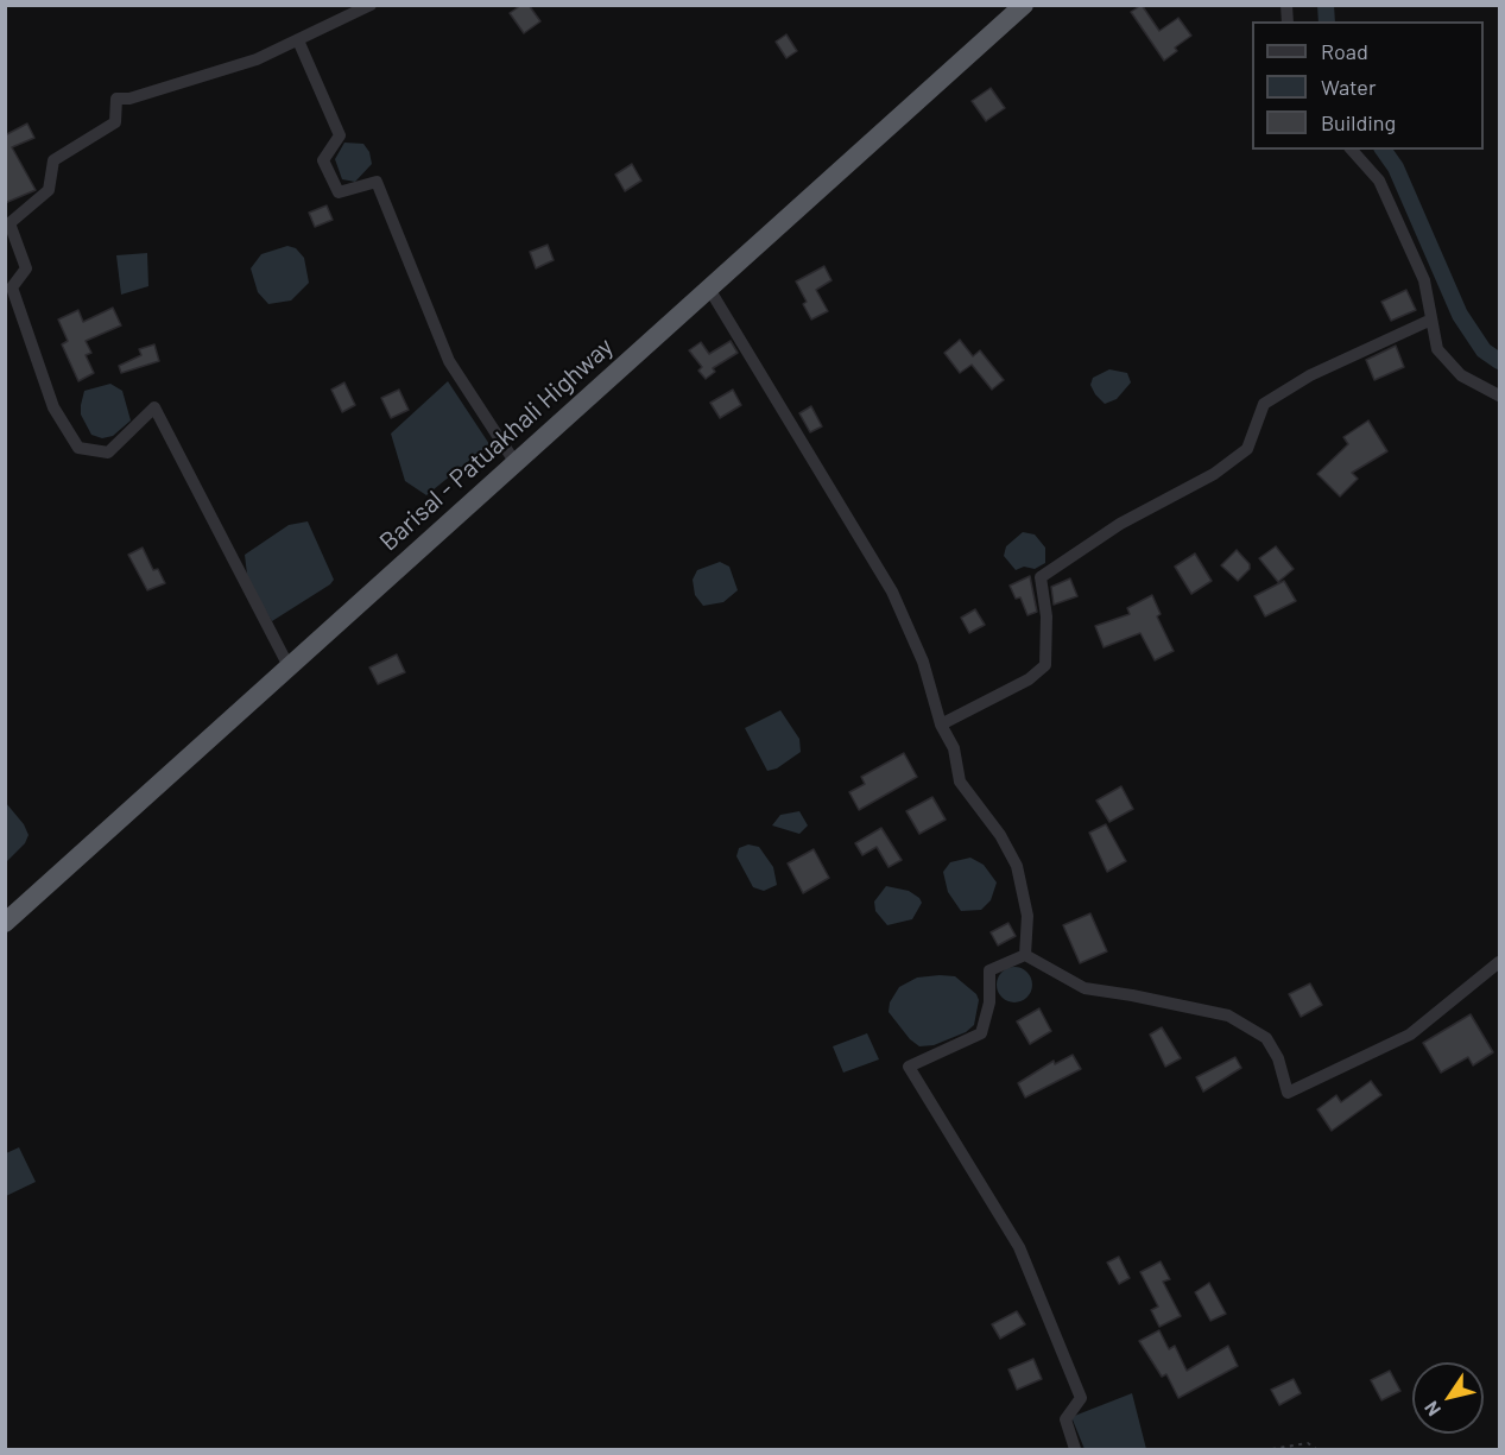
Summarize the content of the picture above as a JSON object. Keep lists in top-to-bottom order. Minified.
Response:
{"streets":{"highway":["Barisal - Patuakhali Highway"]},"legend":["Road","Water","Building"],"north":"bottom left"}
